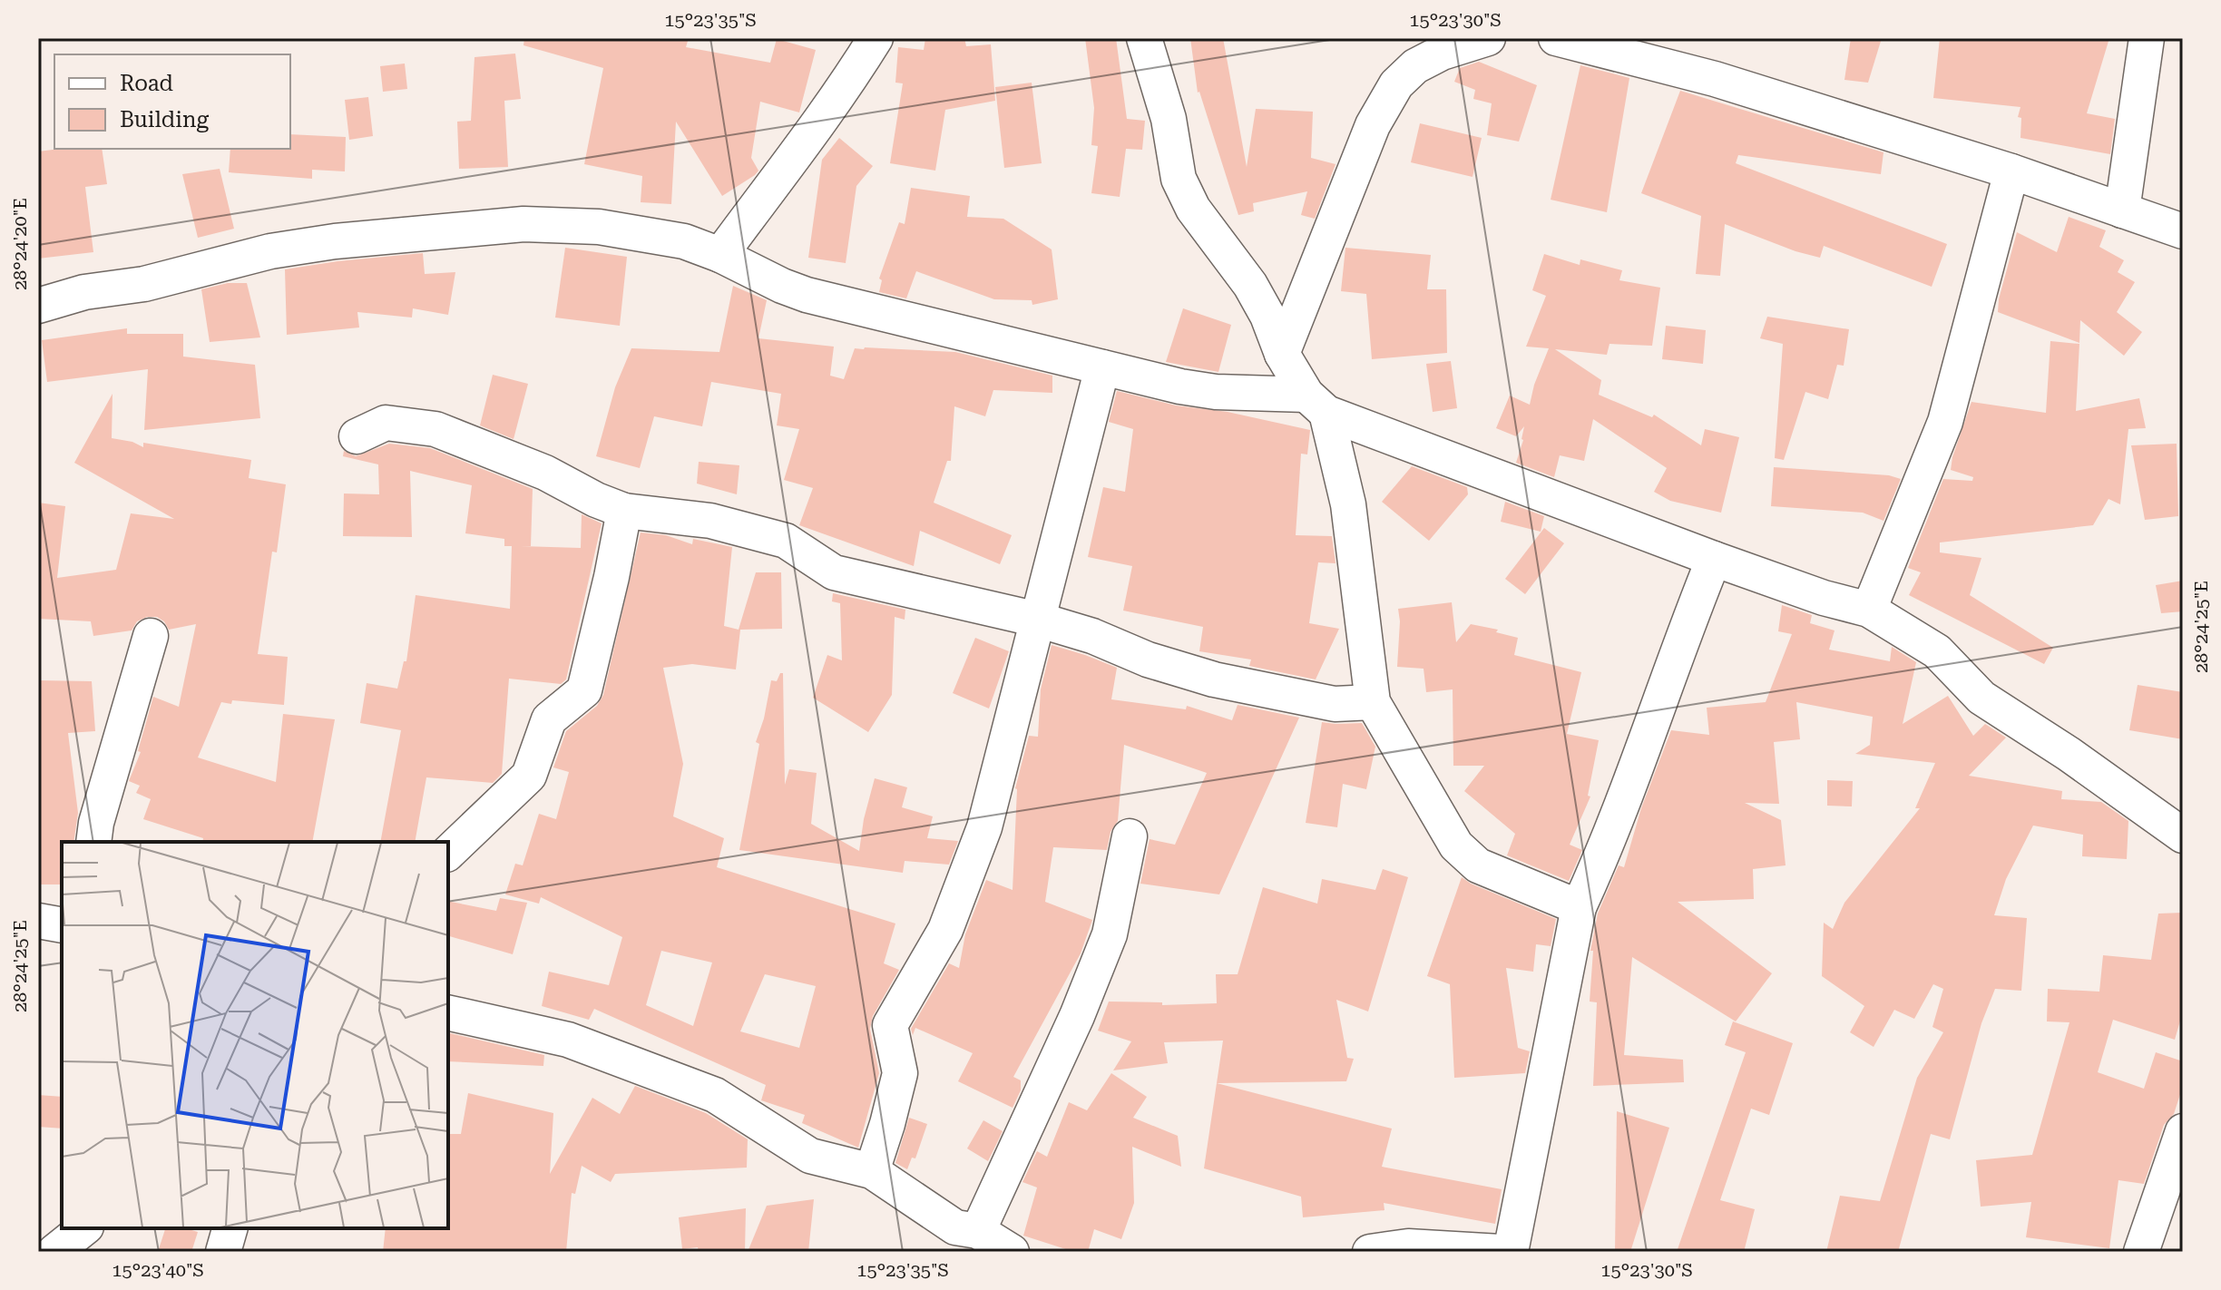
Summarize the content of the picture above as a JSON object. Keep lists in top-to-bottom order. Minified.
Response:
{"legend":["Road","Building"],"coordinates":["15°23'35\"S","15°23'30\"S","28°24'20\"E","28°24'25\"E","15°23'40\"S"]}
